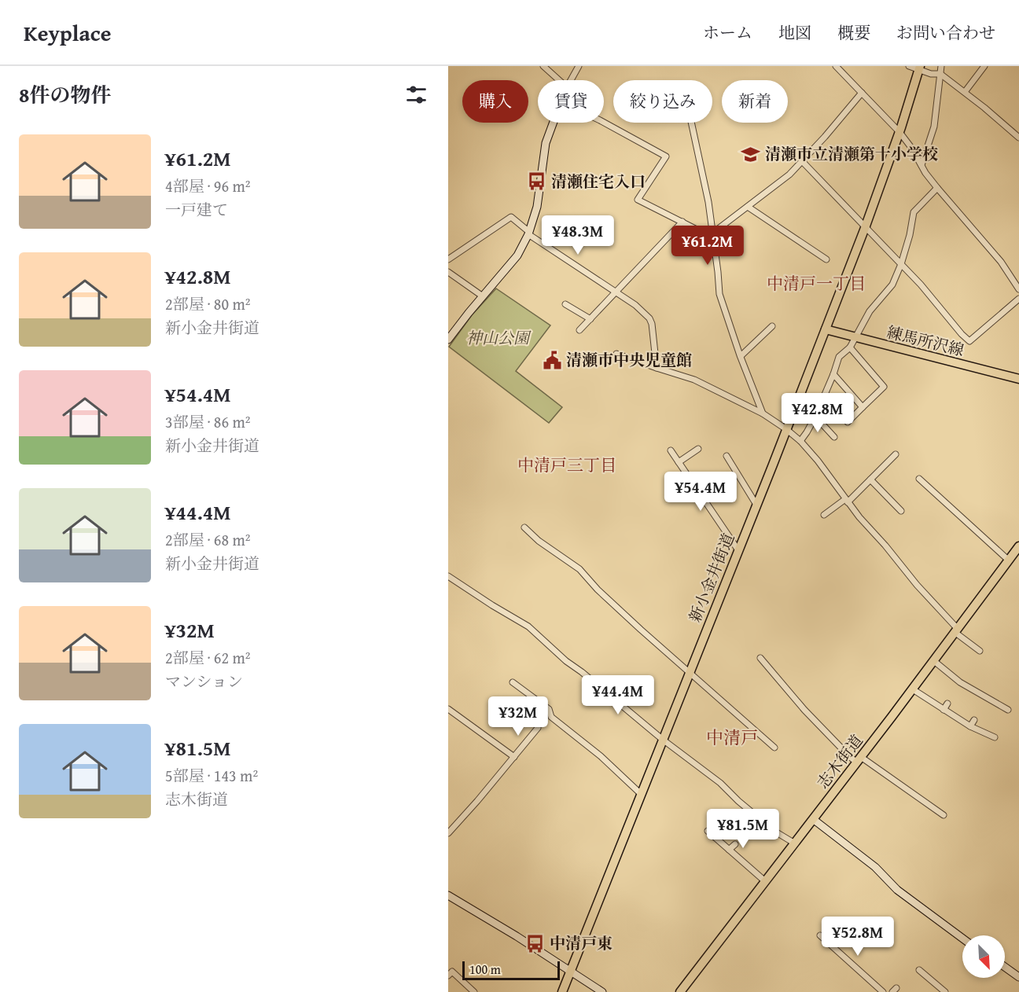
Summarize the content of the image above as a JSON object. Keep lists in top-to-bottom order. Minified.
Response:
{"streets":{"main road":["練馬所沢線","新小金井街道","志木街道"]},"crossings":[["練馬所沢線","新小金井街道"]],"districts":["中清戸一丁目","中清戸三丁目","中清戸"],"parks":["神山公園"],"places":{"school or university":["清瀬市立清瀬第十小学校"],"bus stop":["清瀬住宅入口","中清戸東"],"public building":["清瀬市中央児童館"]},"scale_bar":"100 m","north":"bottom right","page":{"header":"Keyplace","nav":["ホーム","地図","概要","お問い合わせ"],"heading":"8件の物件","chip":["購入","賃貸","絞り込み","新着"],"list":[{"name":"¥61.2M","note":"4部屋 · 96 m² · 一戸建て"},{"name":"¥42.8M","note":"2部屋 · 80 m² · 新小金井街道"},{"name":"¥54.4M","note":"3部屋 · 86 m² · 新小金井街道"},{"name":"¥44.4M","note":"2部屋 · 68 m² · 新小金井街道"},{"name":"¥32M","note":"2部屋 · 62 m² · マンション"},{"name":"¥81.5M","note":"5部屋 · 143 m² · 志木街道"}],"price":["¥48.3M","¥61.2M","¥42.8M","¥54.4M","¥44.4M","¥32M","¥81.5M","¥52.8M"],"scale":"100 m"}}
